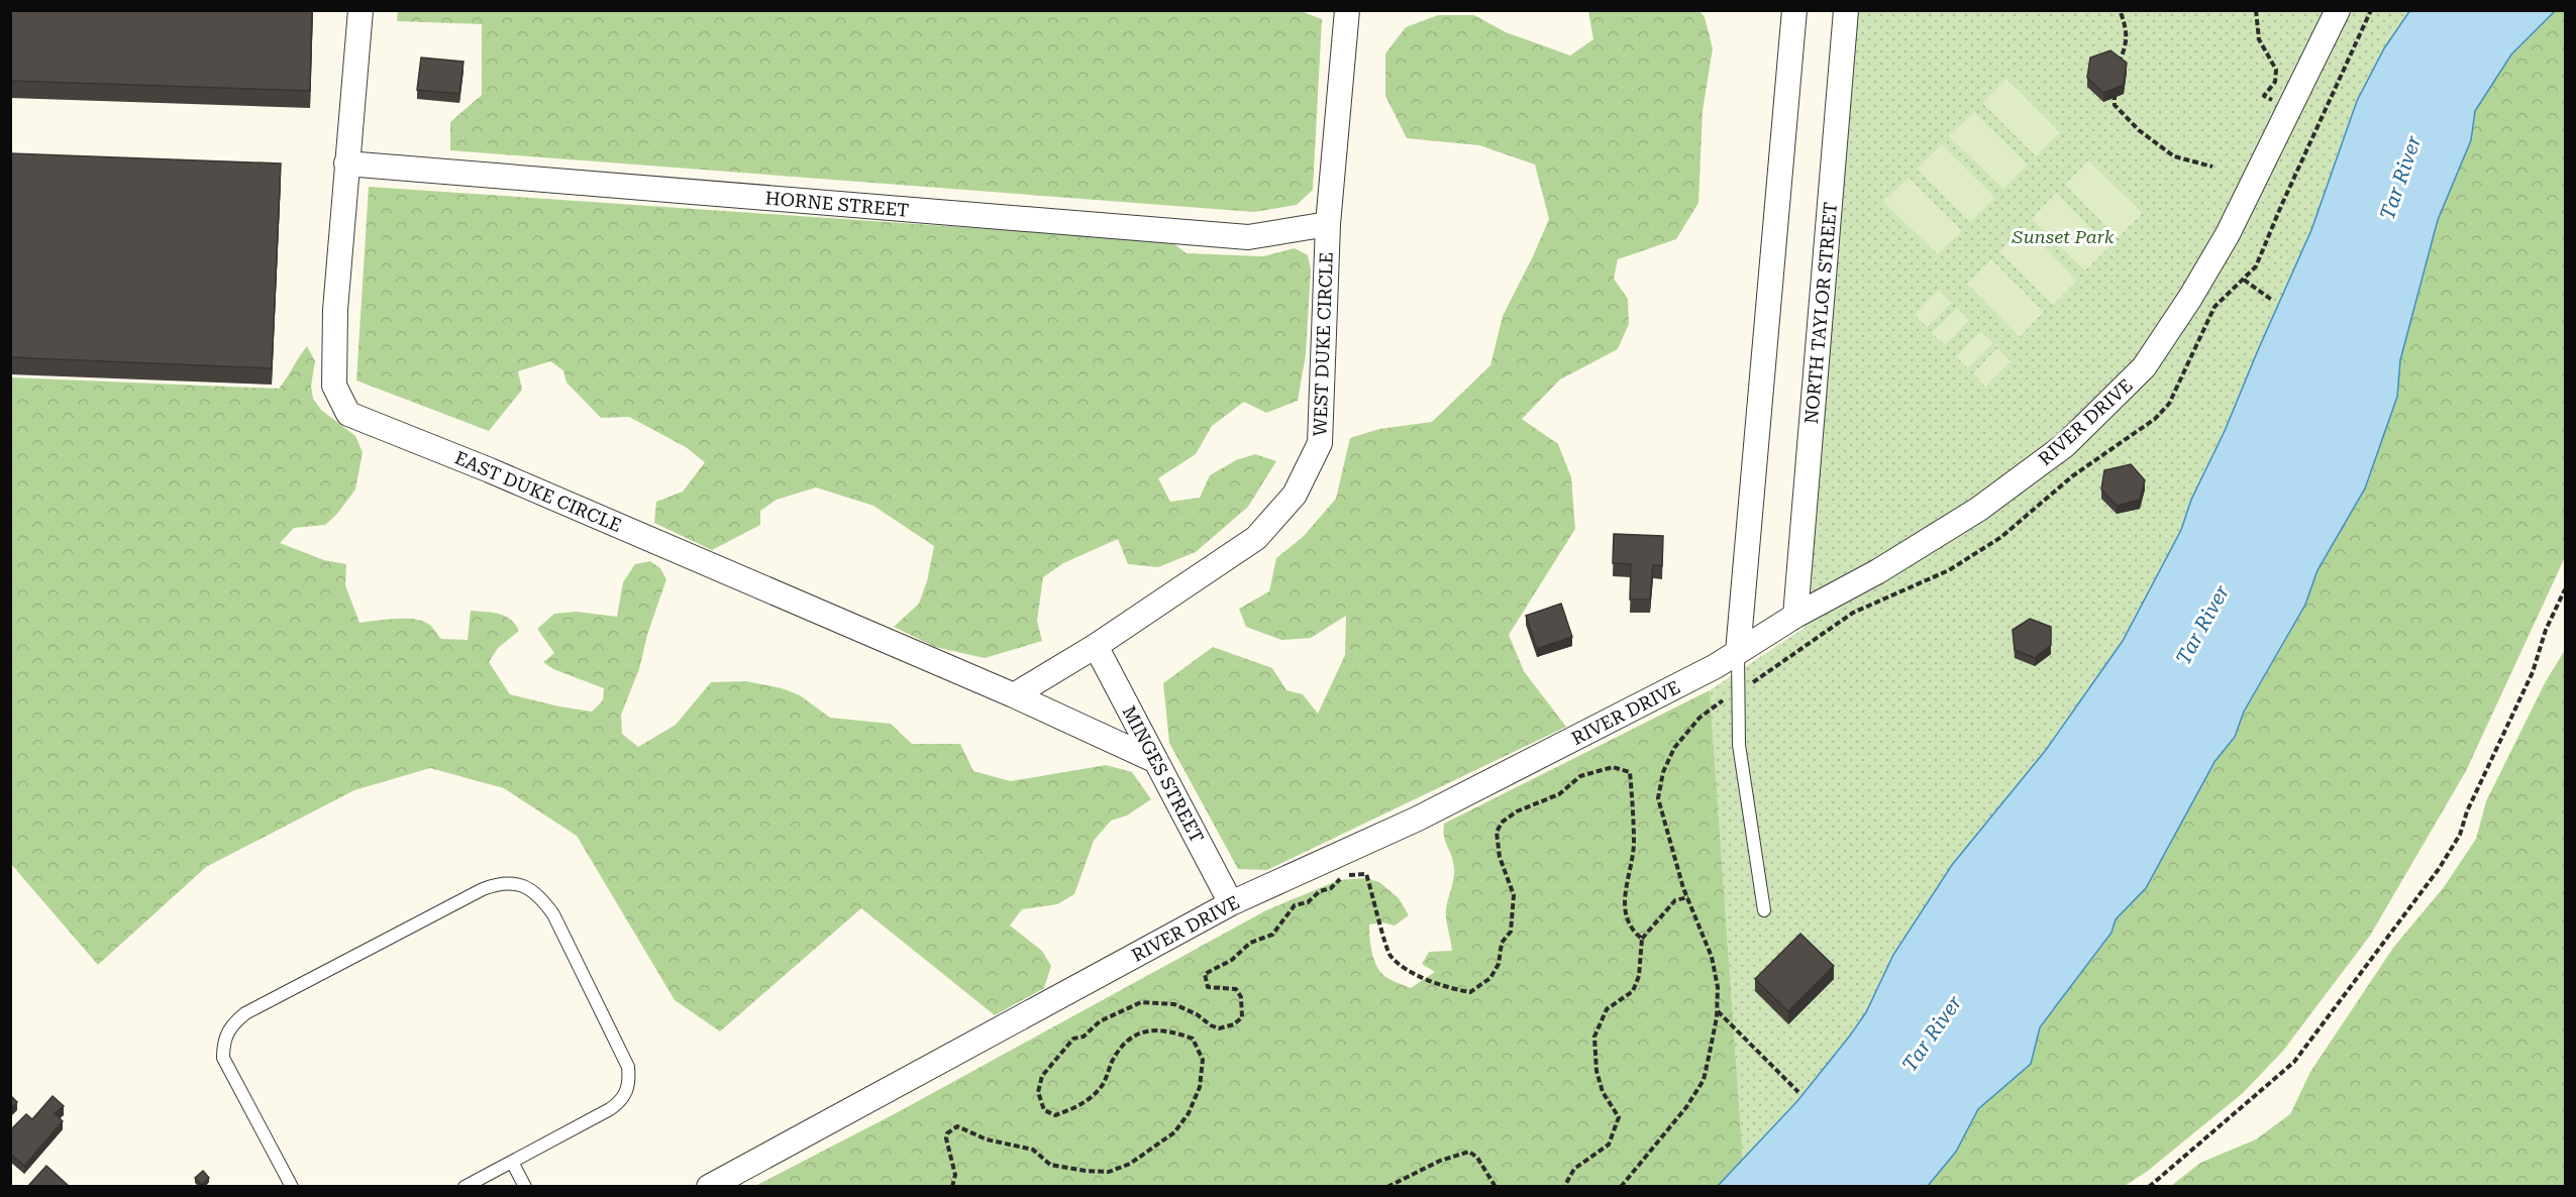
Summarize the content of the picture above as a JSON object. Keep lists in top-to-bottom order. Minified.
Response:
{"streets":{"street":["HORNE STREET","NORTH TAYLOR STREET","WEST DUKE CIRCLE","RIVER DRIVE","EAST DUKE CIRCLE","MINGES STREET"]},"crossings":[["HORNE STREET","WEST DUKE CIRCLE"],["HORNE STREET","EAST DUKE CIRCLE"],["NORTH TAYLOR STREET","RIVER DRIVE"],["WEST DUKE CIRCLE","MINGES STREET"],["RIVER DRIVE","MINGES STREET"],["EAST DUKE CIRCLE","MINGES STREET"]],"water":["Tar River"],"parks":["Sunset Park"]}
